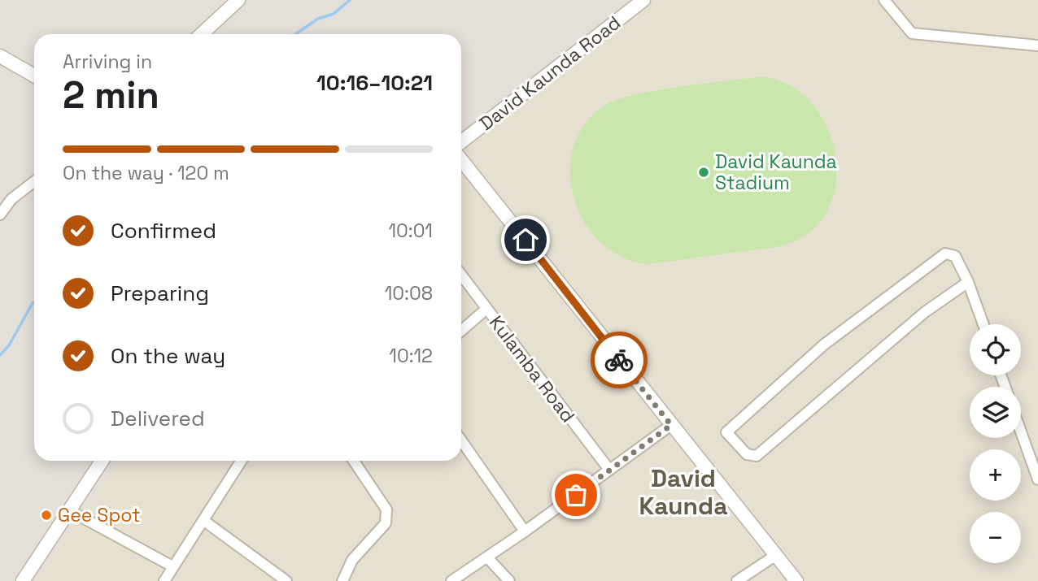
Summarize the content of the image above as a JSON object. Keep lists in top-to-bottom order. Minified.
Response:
{"streets":{"street":["David Kaunda Road","Kulamba Road"]},"districts":["David Kaunda"],"places":["David Kaunda Stadium","Gee Spot"],"page":{"heading":["2 min","Arriving in","10:16–10:21"],"bar":"On the way · 120 m","list":[["Confirmed","10:01"],["Preparing","10:08"],["On the way","10:12"],"Delivered"],"map_buttons":["+","−"]}}
